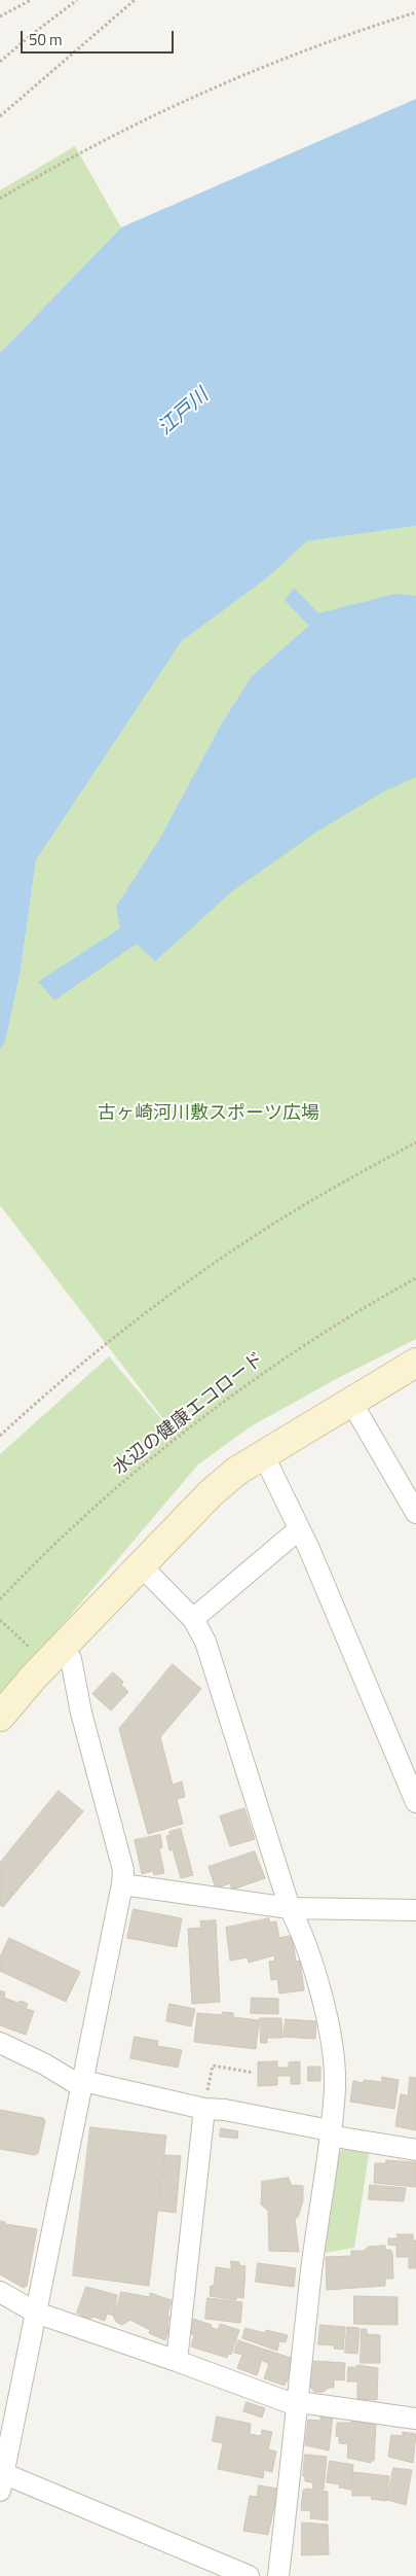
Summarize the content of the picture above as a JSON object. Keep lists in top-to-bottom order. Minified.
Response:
{"streets":{"path":["水辺の健康エコロード"]},"water":["江戸川"],"parks":["古ヶ崎河川敷スポーツ広場"],"scale_bar":"50 m"}
